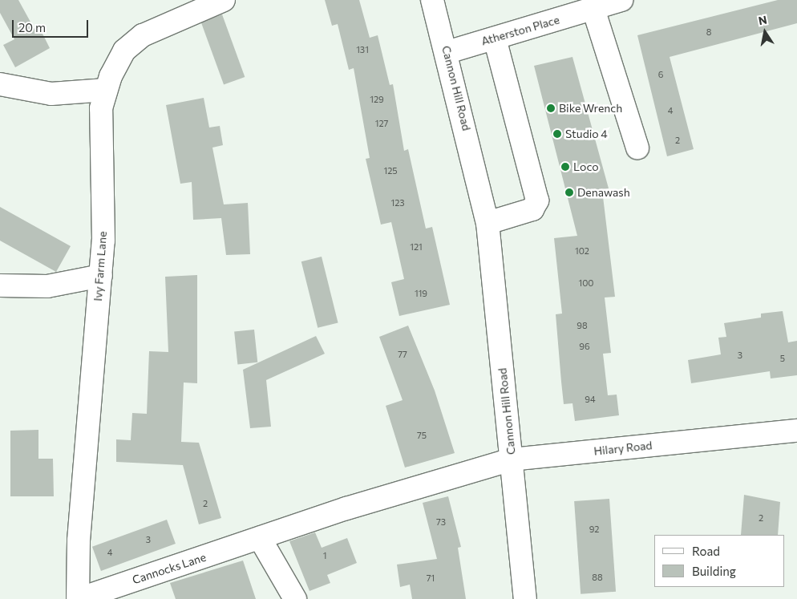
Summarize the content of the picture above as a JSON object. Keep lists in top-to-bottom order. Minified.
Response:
{"streets":{"street":["Atherston Place","Cannon Hill Road","Ivy Farm Lane","Hilary Road","Cannocks Lane"]},"crossings":[["Atherston Place","Cannon Hill Road"],["Cannon Hill Road","Hilary Road"],["Ivy Farm Lane","Cannocks Lane"],["Hilary Road","Cannocks Lane"]],"places":["Bike Wrench","Studio 4","Loco","Denawash"],"house_numbers":["8","131","6","129","4","127","2","125","123","121","102","100","119","98","96","77","3","5","94","75","2","2","73","92","3","4","1","88","71"],"legend":["Road","Building"],"scale_bar":"20 m","north":"top"}
